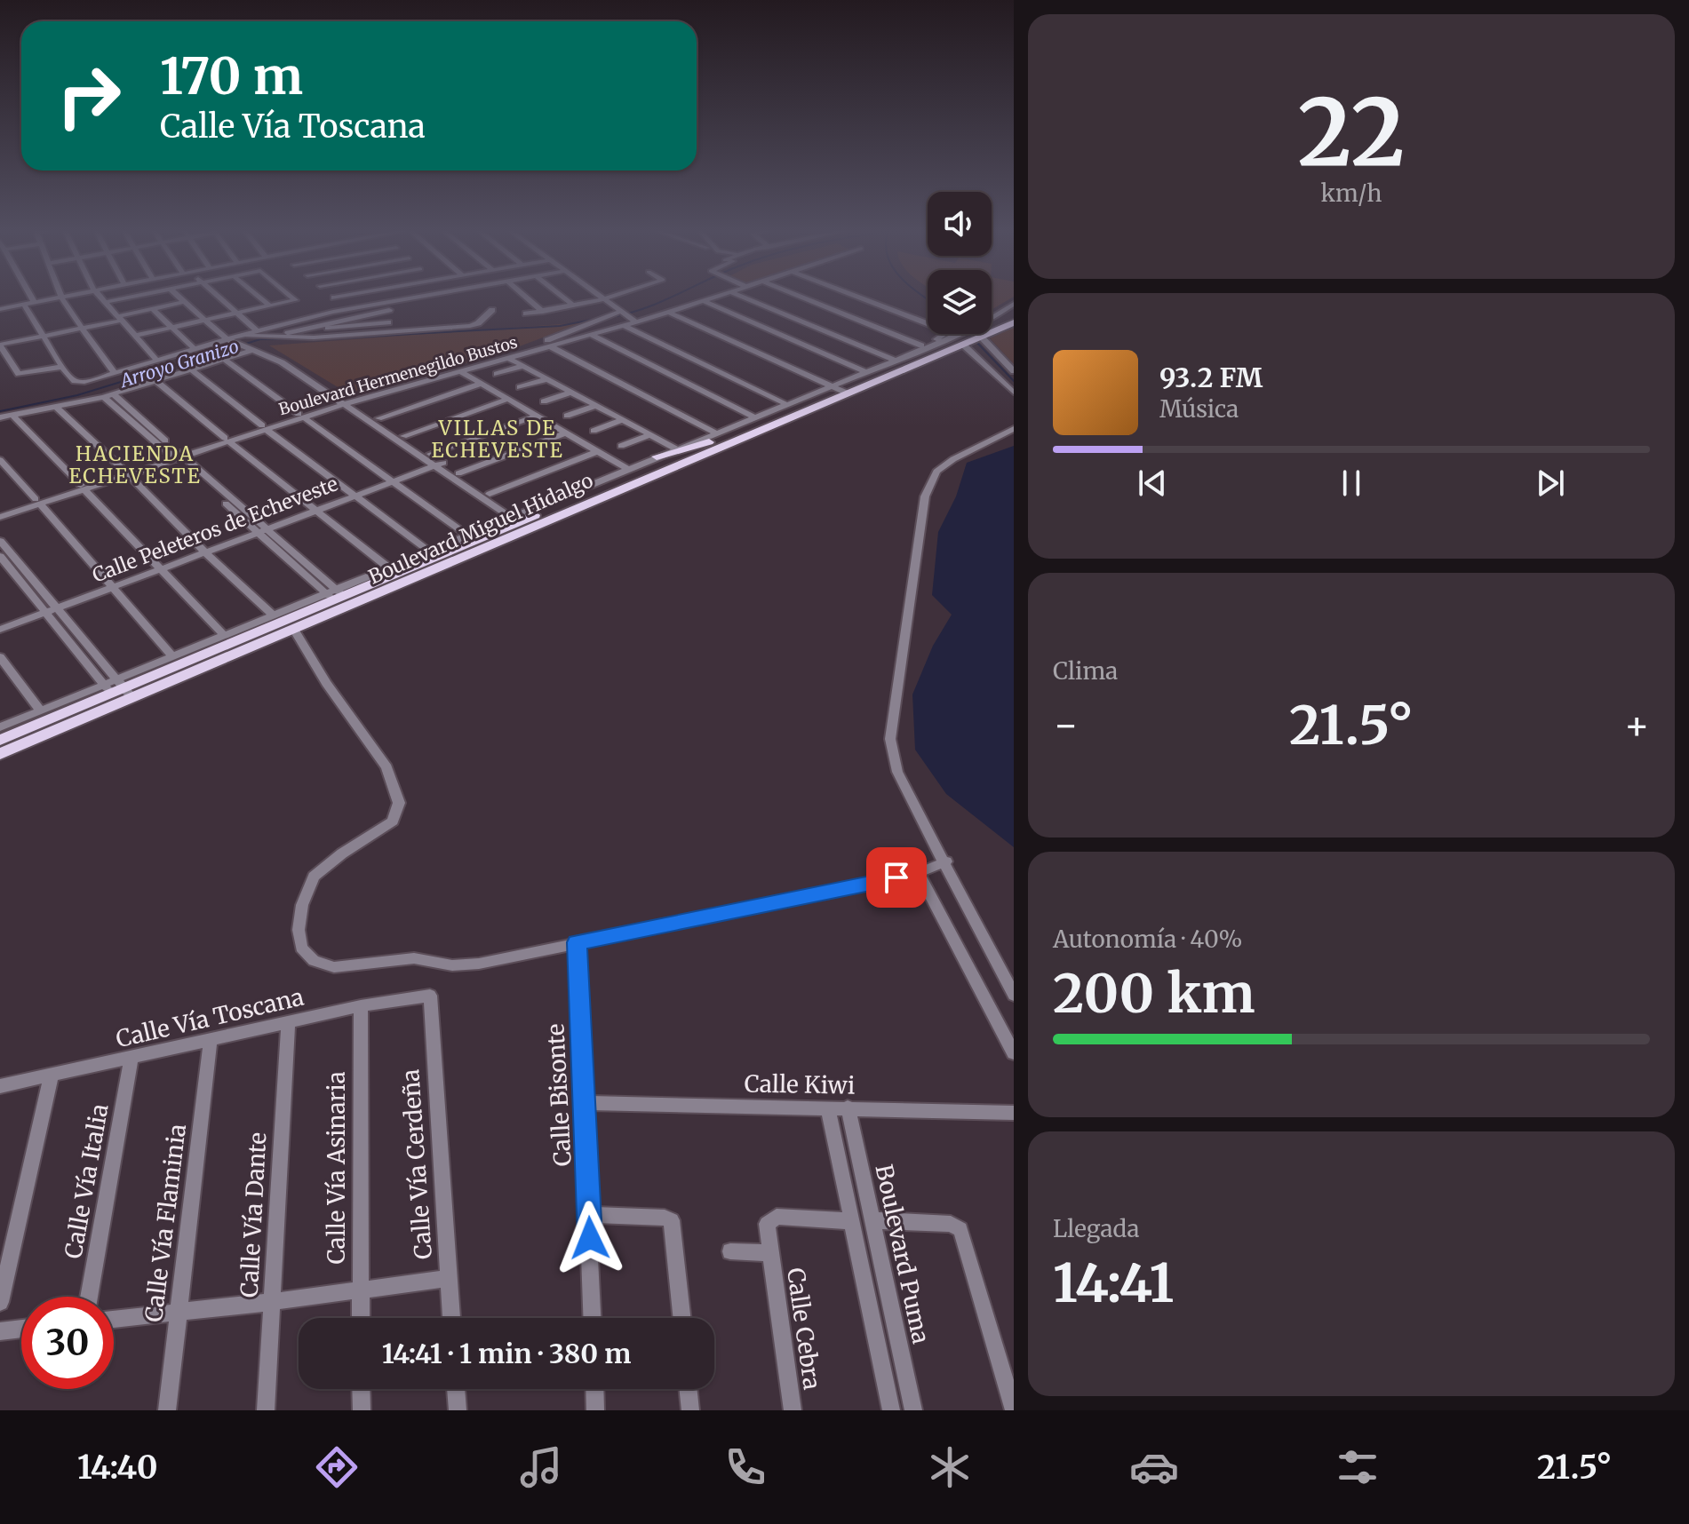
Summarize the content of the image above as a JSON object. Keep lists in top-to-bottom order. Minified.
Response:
{"streets":{"main road":["Boulevard Miguel Hidalgo"],"street":["Boulevard Hermenegildo Bustos","Calle Peleteros de Echeveste","Calle Vía Toscana","Calle Kiwi","Calle Bisonte","Calle Vía Cerdeña","Calle Vía Asinaria","Calle Vía Italia","Calle Vía Dante","Calle Vía Flaminia","Boulevard Puma","Calle Cebra"]},"crossings":[["Calle Vía Toscana","Calle Vía Cerdeña"],["Calle Vía Toscana","Calle Vía Asinaria"],["Calle Vía Toscana","Calle Vía Italia"],["Calle Vía Toscana","Calle Vía Dante"],["Calle Vía Toscana","Calle Vía Flaminia"],["Calle Kiwi","Calle Bisonte"],["Calle Kiwi","Boulevard Puma"],["Boulevard Puma","Calle Cebra"]],"districts":["VILLAS DE ECHEVESTE","HACIENDA ECHEVESTE"],"water":["Arroyo Granizo"],"page":{"tile":[["22","km/h"],"Clima",["Autonomía · 40%","200 km"],["Llegada","14:41"]],"turn":["170 m","Calle Vía Toscana"],"song":["93.2 FM","Música"],"heat":["−","21.5°","+"],"limit":"30","trip":"14:41 · 1 min · 380 m","tabs":["14:40","21.5°"]}}
